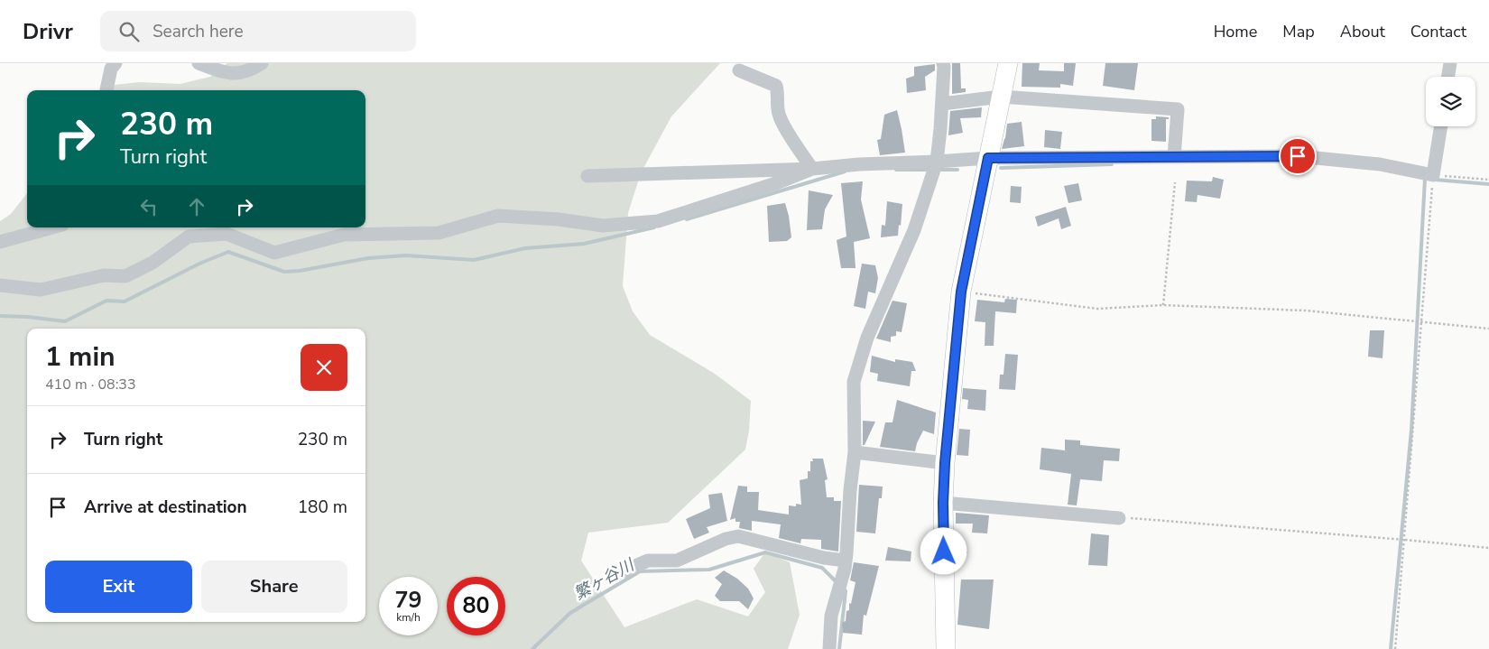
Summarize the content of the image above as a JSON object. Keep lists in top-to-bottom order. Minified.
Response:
{"water":["繁ヶ谷川"],"page":{"header":"Drivr","search":"Search here","nav":["Home","Map","About","Contact"],"turn":["230 m","Turn right"],"heading":["1 min","410 m · 08:33"],"list":[{"name":"Turn right","value":"230 m"},{"name":"Arrive at destination","value":"180 m"}],"buttons":["Exit","Share"],"speed":"79 km/h","limit":"80"}}
